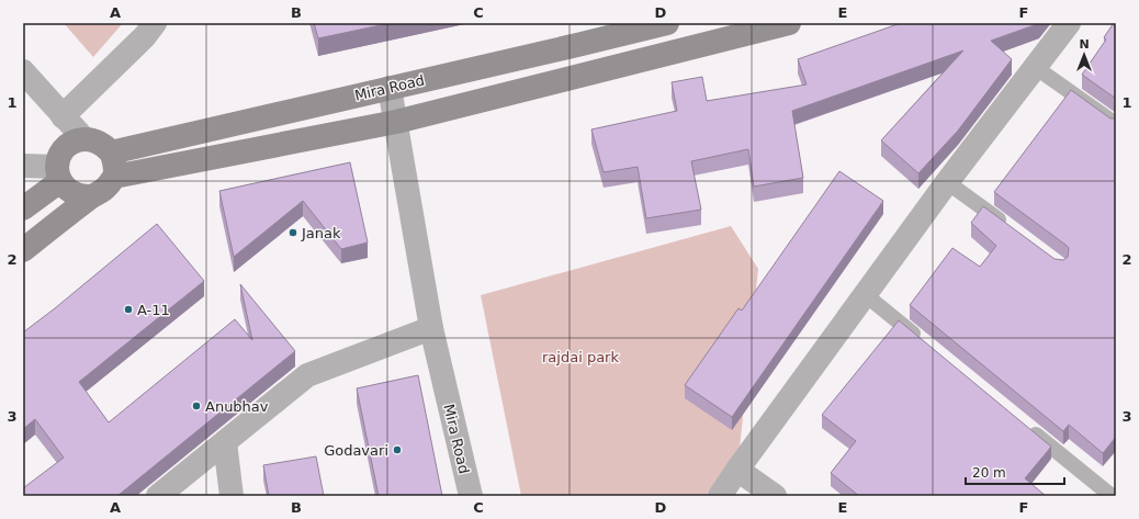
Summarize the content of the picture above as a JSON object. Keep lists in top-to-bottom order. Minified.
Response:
{"streets":{"main road":["Mira Road"]},"parks":["rajdai park"],"places":["Janak","A-11","Anubhav","Godavari"],"scale_bar":"20 m","north":"top","grid":{"columns":["A","B","C","D","E","F"],"rows":["1","2","3"]}}
